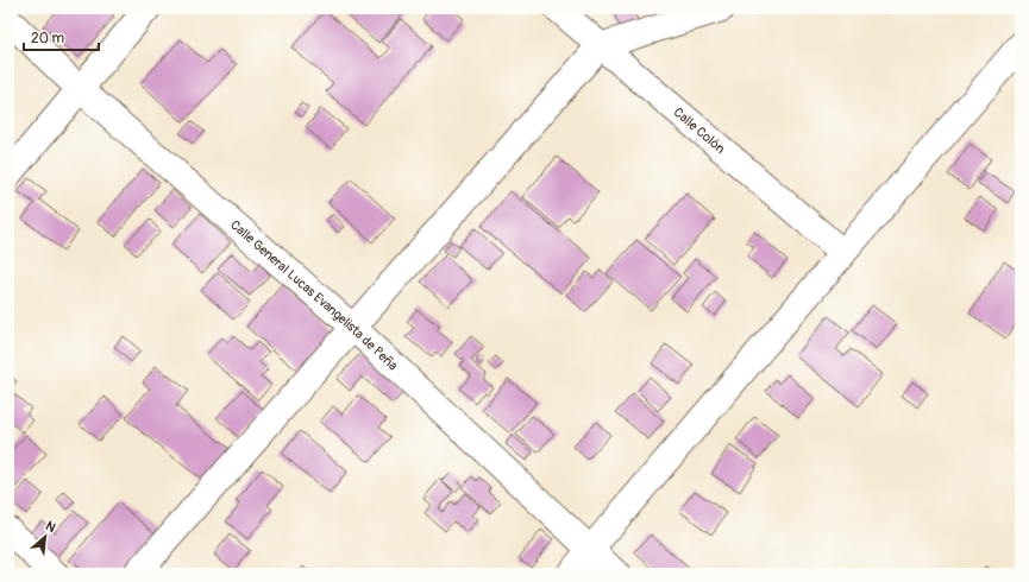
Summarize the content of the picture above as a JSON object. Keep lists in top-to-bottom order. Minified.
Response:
{"streets":{"street":["Calle Colón","Calle General Lucas Evangelista de Peña"]},"scale_bar":"20 m","north":"top right"}
